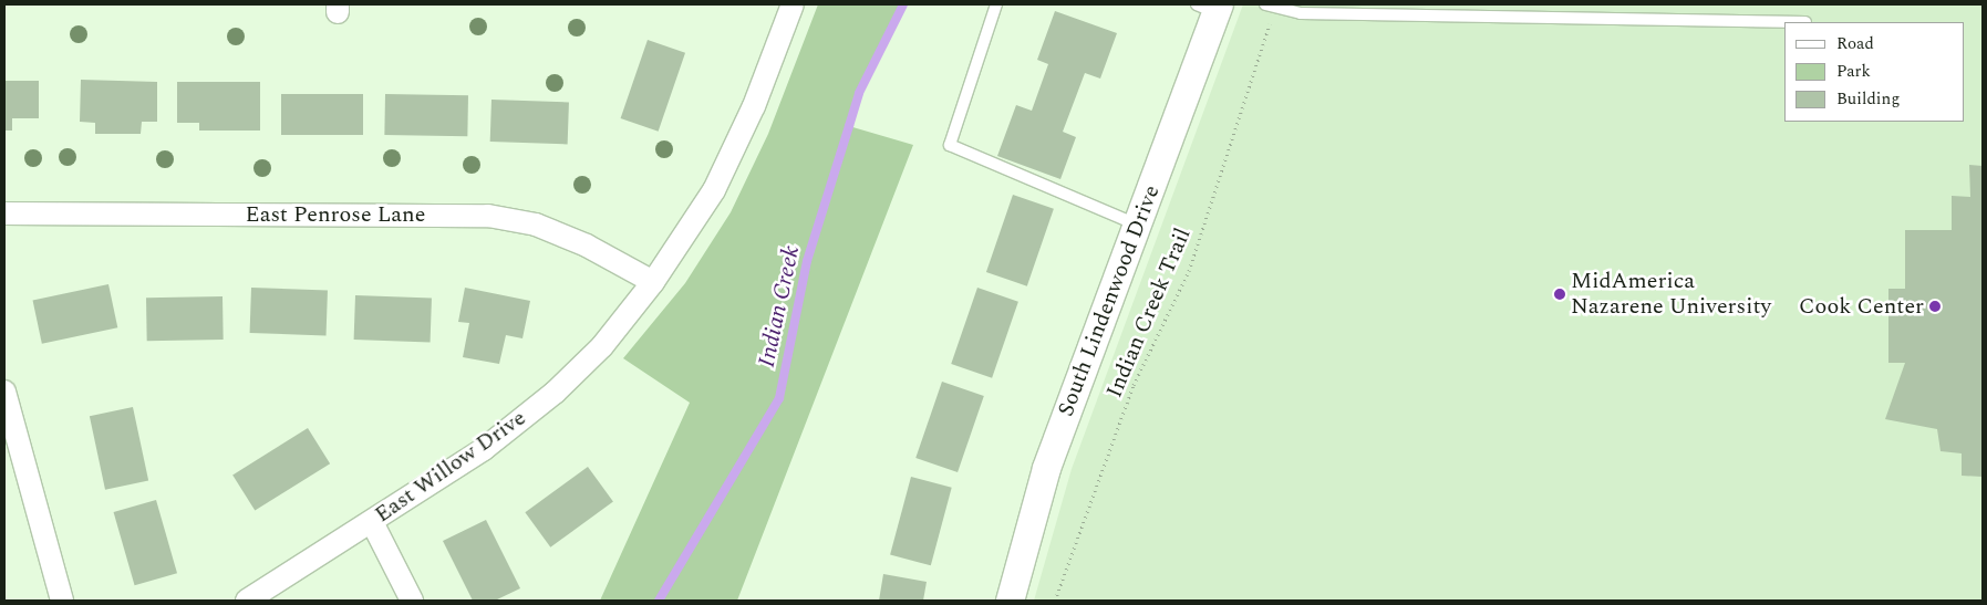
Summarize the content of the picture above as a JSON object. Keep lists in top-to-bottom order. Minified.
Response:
{"streets":{"street":["East Penrose Lane","South Lindenwood Drive","East Willow Drive"],"path":["Indian Creek Trail"]},"crossings":[["East Penrose Lane","East Willow Drive"]],"water":["Indian Creek"],"places":["MidAmerica Nazarene University","Cook Center"],"legend":["Road","Park","Building"]}
